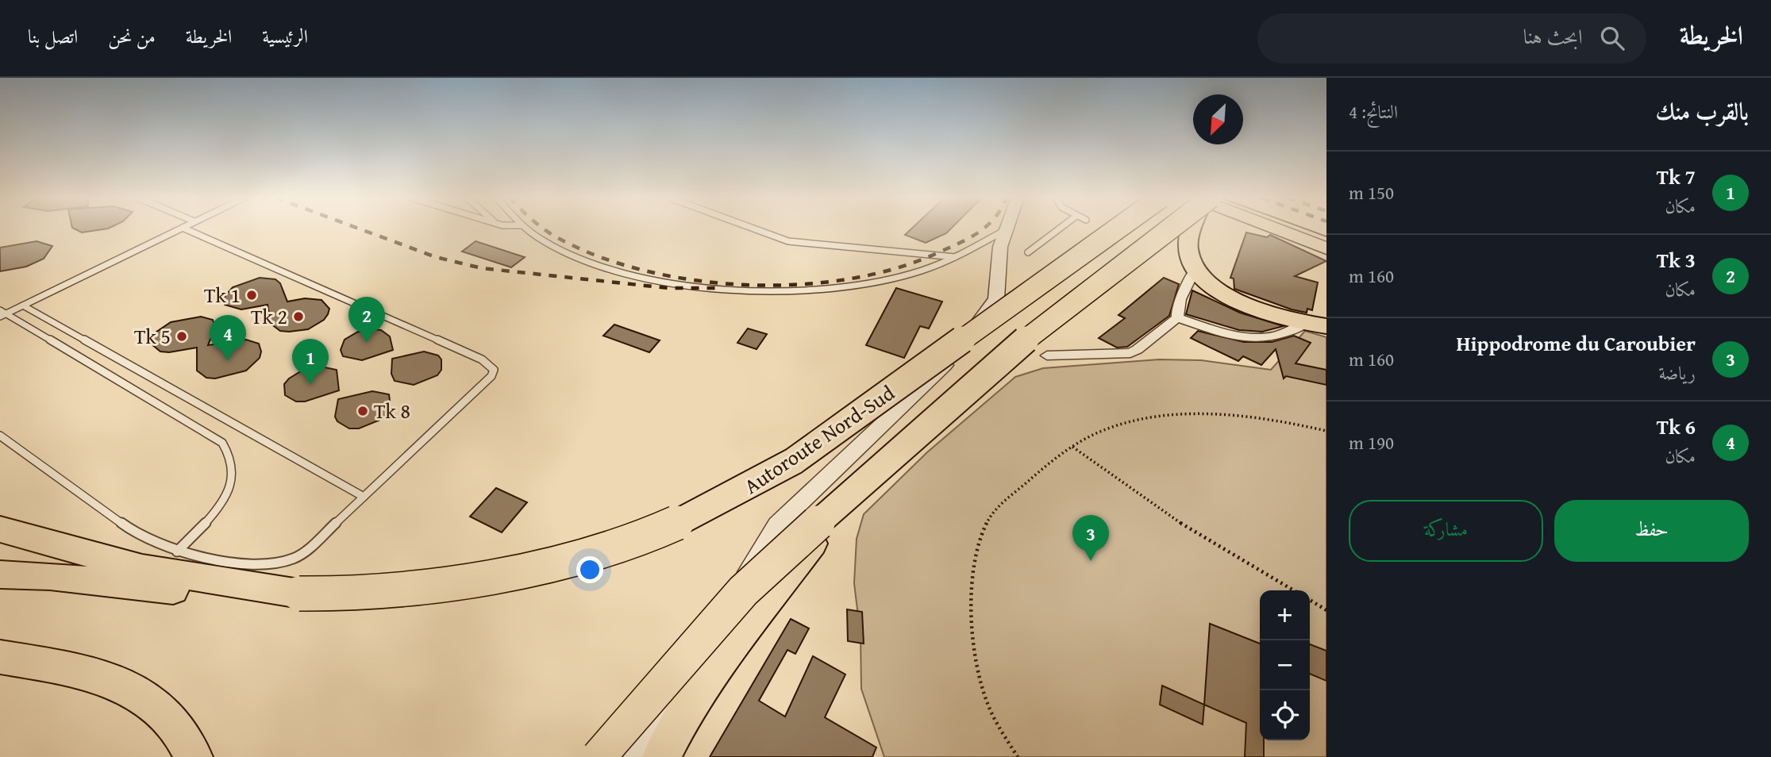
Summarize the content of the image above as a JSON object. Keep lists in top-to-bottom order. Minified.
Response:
{"streets":{"highway":["Autoroute Nord-Sud"]},"places":["Tk 1","Tk 2","Tk 5","Tk 8"],"north":"bottom left","page":{"header":"الخريطة","search":"ابحث هنا","nav":["الرئيسية","الخريطة","من نحن","اتصل بنا"],"heading":["بالقرب منك","النتائج: 4"],"list":[{"mark":"1","name":"Tk 7","note":"مكان","value":"150 m"},{"mark":"2","name":"Tk 3","note":"مكان","value":"160 m"},{"mark":"3","name":"Hippodrome du Caroubier","note":"رياضة","value":"160 m"},{"mark":"4","name":"Tk 6","note":"مكان","value":"190 m"}],"pins":["2","4","1","3"],"buttons":["حفظ","مشاركة"],"map_buttons":["+","−"]}}
